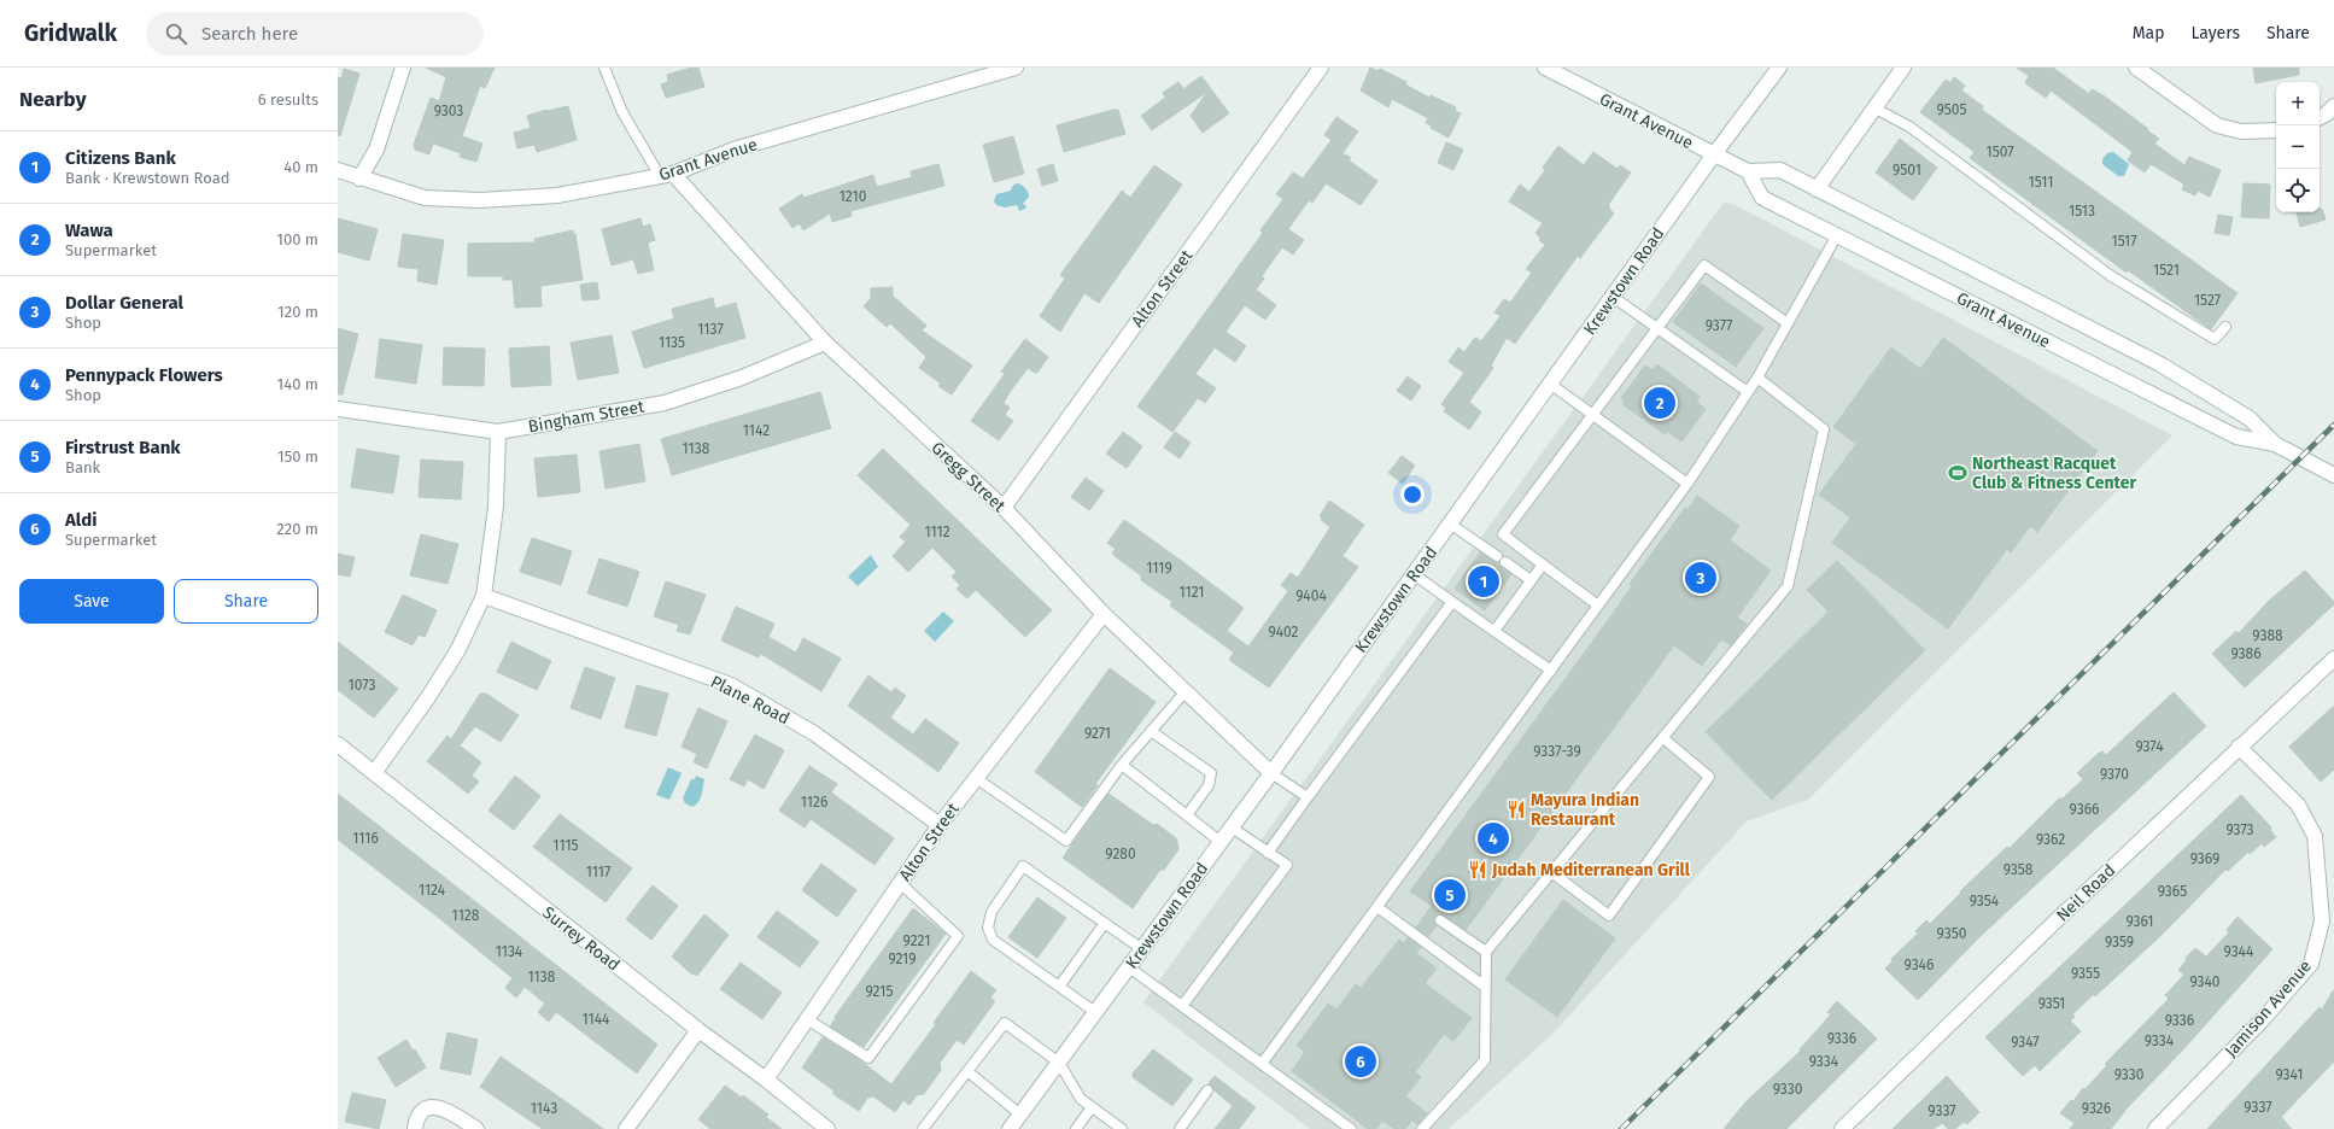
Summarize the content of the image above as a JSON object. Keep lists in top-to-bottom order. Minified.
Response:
{"streets":{"street":["Grant Avenue","Krewstown Road","Alton Street","Bingham Street","Gregg Street","Plane Road","Neil Road","Surrey Road","Jamison Avenue"]},"crossings":[["Grant Avenue","Krewstown Road"],["Grant Avenue","Gregg Street"],["Krewstown Road","Gregg Street"],["Alton Street","Gregg Street"],["Alton Street","Plane Road"],["Alton Street","Surrey Road"],["Bingham Street","Gregg Street"],["Neil Road","Jamison Avenue"]],"places":{"sports":["Northeast Racquet Club & Fitness Center"],"restaurant":["Mayura Indian Restaurant","Judah Mediterranean Grill"]},"house_numbers":["9505","9303","1507","9501","1511","1210","1513","1517","1521","1527","9377","1137","1135","1142","1138","1112","1119","1121","9404","9402","9388","9386","1073","9271","9374","9337-39","9370","1126","9366","9373","1116","9362","1115","9280","9369","9358","1117","1124","9365","9354","1128","9361","9350","9221","9359","1134","9344","9219","9346","9355","1138","9340","9215","9351","1144","9336","9336","9334","9347","9334","9330","9341","9330","9337","1143","9326","9337"],"page":{"header":"Gridwalk","search":"Search here","nav":["Map","Layers","Share"],"heading":["Nearby","6 results"],"map_buttons":["+","−"],"list":[{"mark":"1","name":"Citizens Bank","note":"Bank · Krewstown Road","value":"40 m"},{"mark":"2","name":"Wawa","note":"Supermarket","value":"100 m"},{"mark":"3","name":"Dollar General","note":"Shop","value":"120 m"},{"mark":"4","name":"Pennypack Flowers","note":"Shop","value":"140 m"},{"mark":"5","name":"Firstrust Bank","note":"Bank","value":"150 m"},{"mark":"6","name":"Aldi","note":"Supermarket","value":"220 m"}],"pins":["2","3","1","4","5","6"],"buttons":["Save","Share"]}}
